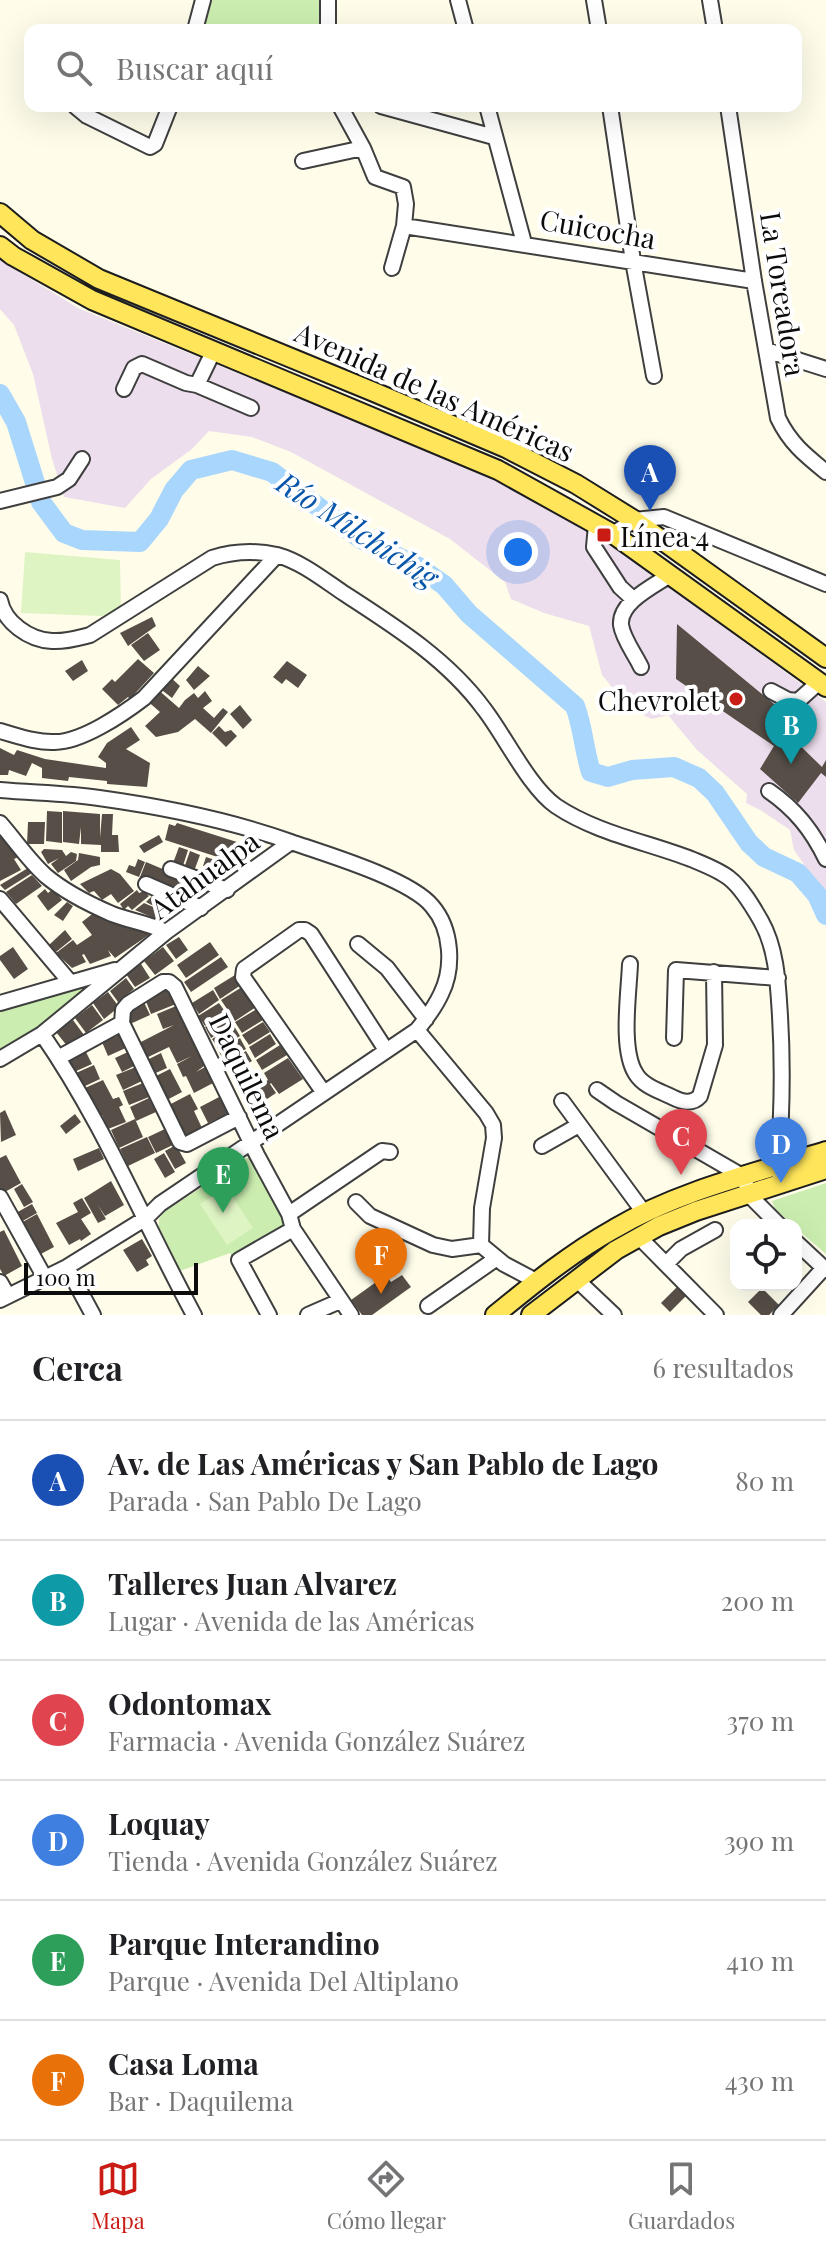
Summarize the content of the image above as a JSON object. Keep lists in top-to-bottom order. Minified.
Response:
{"streets":{"main road":["Avenida de las Américas"],"street":["Cuicocha","La Toreadora","Atahualpa","Daquilema"]},"crossings":[["Cuicocha","La Toreadora"],["Atahualpa","Daquilema"]],"water":["Río Milchichig"],"places":{"transit":["Línea 4"],"other":["Chevrolet"]},"scale_bar":"100 m","page":{"search":"Buscar aquí","pins":["A","B","C","D","E","F"],"scale":"100 m","heading":["Cerca","6 resultados"],"list":[{"mark":"A","name":"Av. de Las Américas y San Pablo de Lago","note":"Parada · San Pablo De Lago","value":"80 m"},{"mark":"B","name":"Talleres Juan Alvarez","note":"Lugar · Avenida de las Américas","value":"200 m"},{"mark":"C","name":"Odontomax","note":"Farmacia · Avenida González Suárez","value":"370 m"},{"mark":"D","name":"Loquay","note":"Tienda · Avenida González Suárez","value":"390 m"},{"mark":"E","name":"Parque Interandino","note":"Parque · Avenida Del Altiplano","value":"410 m"},{"mark":"F","name":"Casa Loma","note":"Bar · Daquilema","value":"430 m"}],"nav":["Mapa","Cómo llegar","Guardados"]}}
